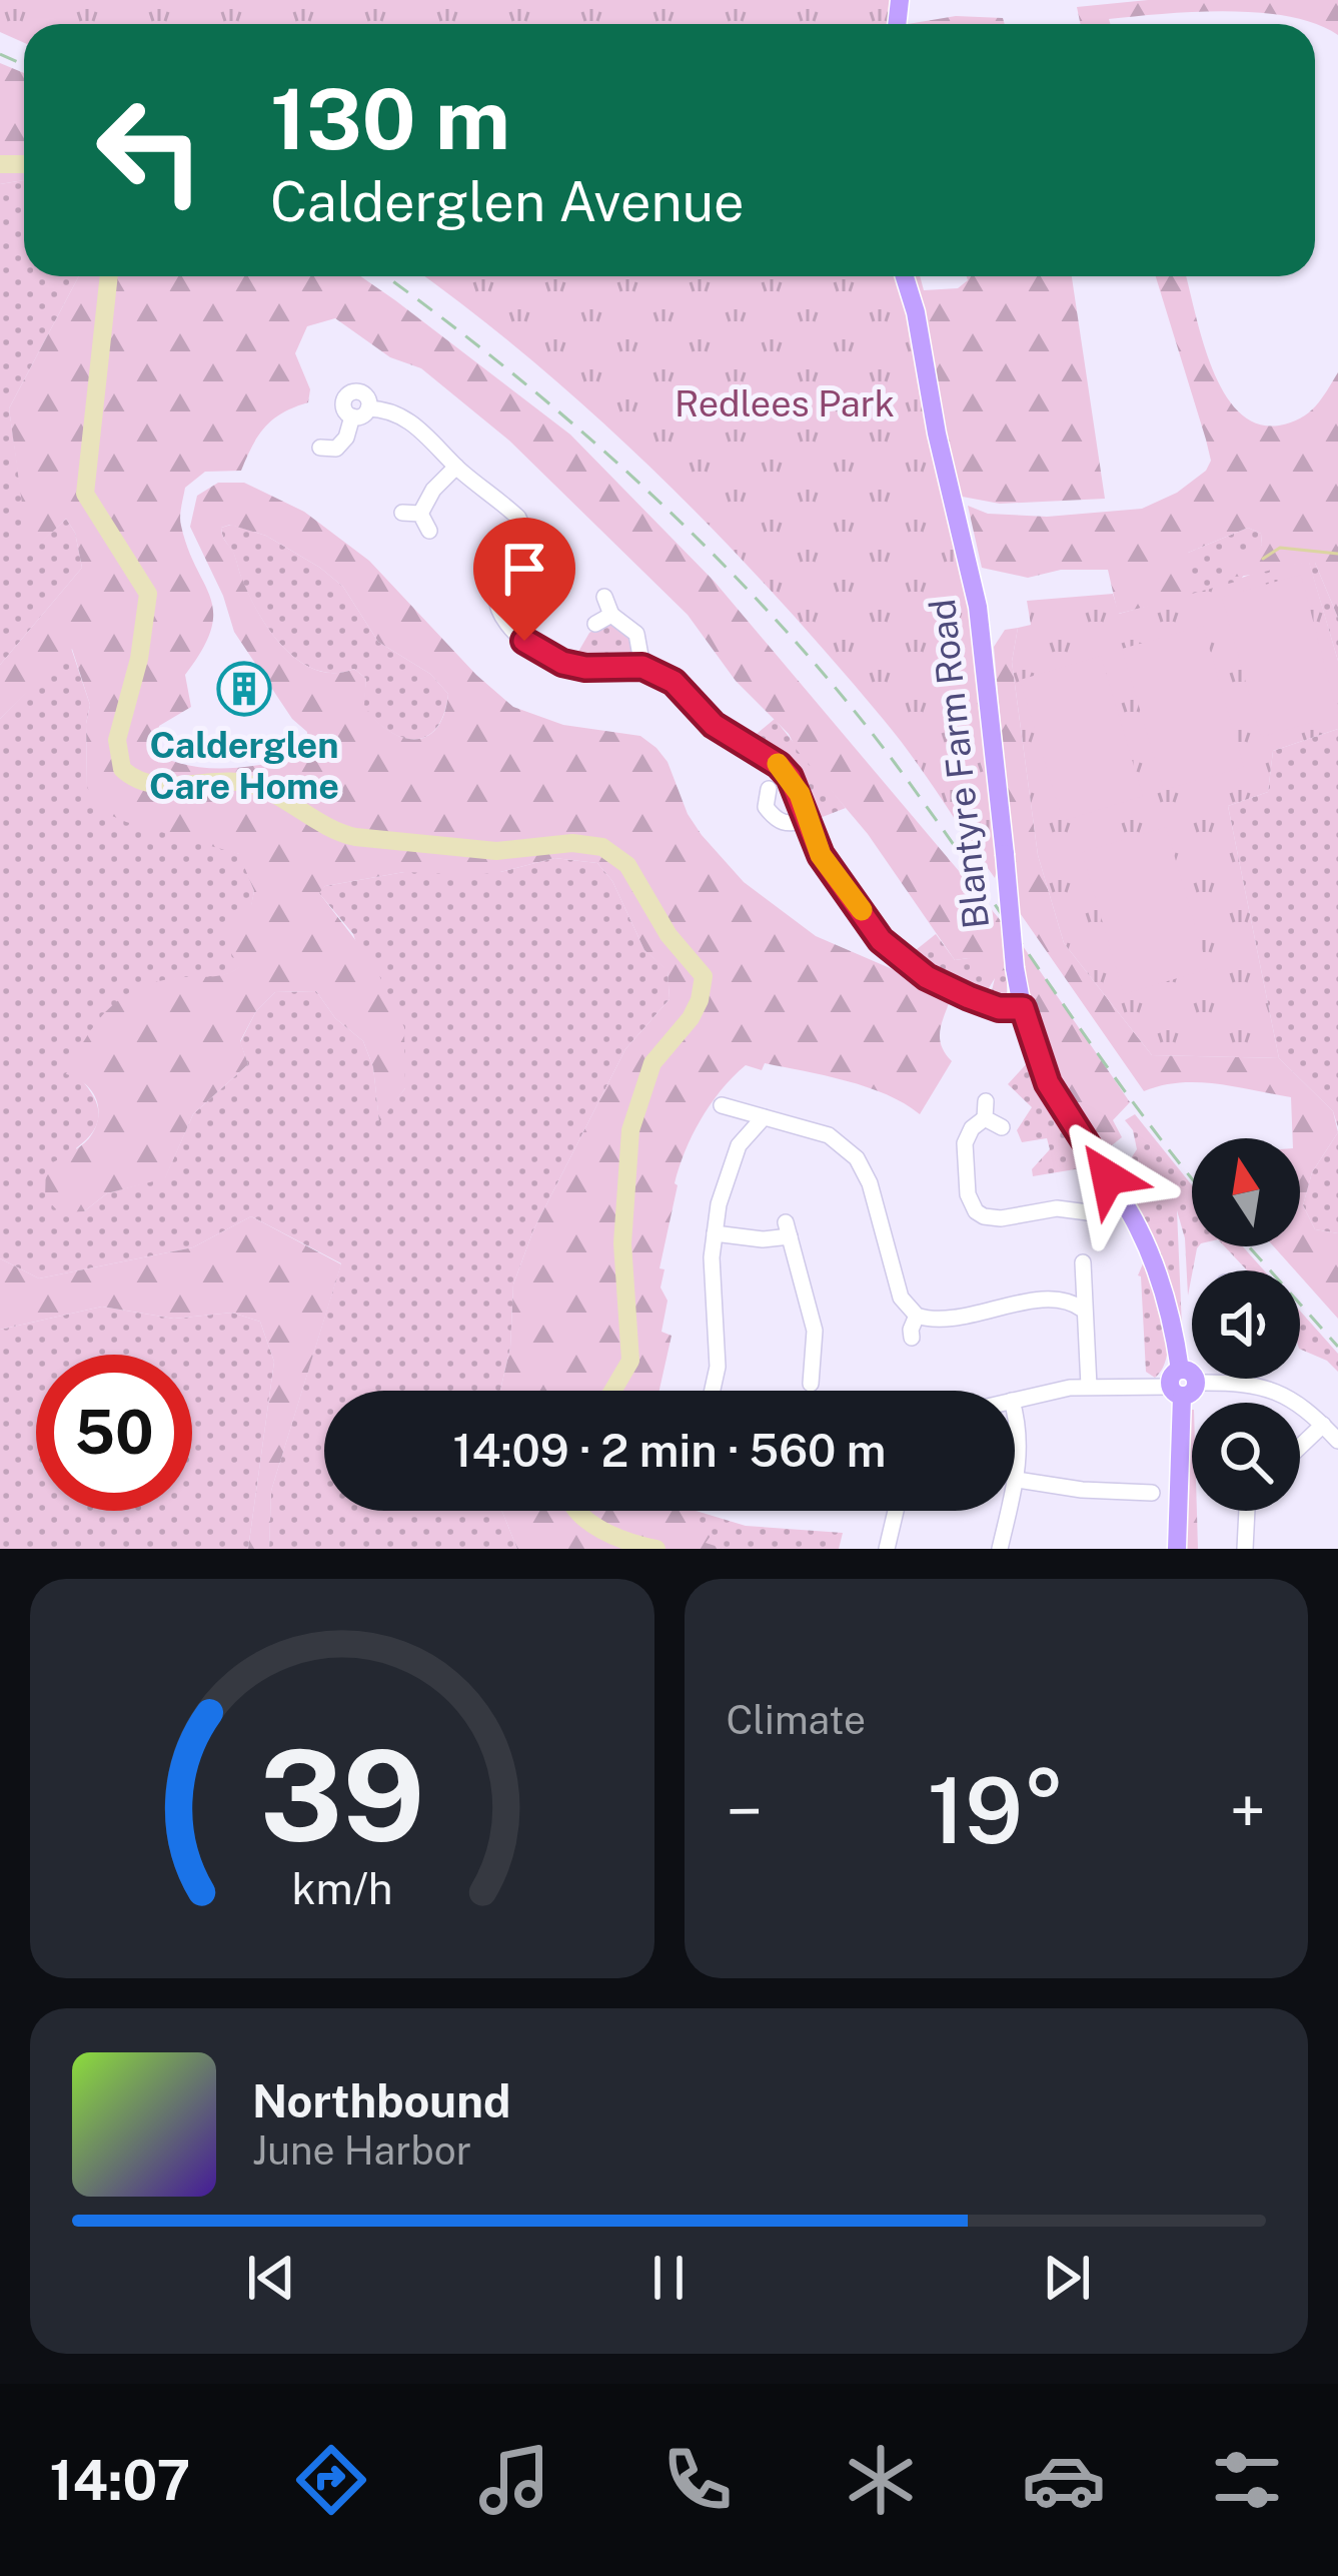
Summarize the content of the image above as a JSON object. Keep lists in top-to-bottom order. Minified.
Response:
{"streets":{"main road":["Blantyre Farm Road"]},"parks":["Redlees Park"],"places":{"building":["Calderglen Care Home"]},"north":"top","page":{"turn":["130 m","Calderglen Avenue"],"limit":"50","trip":"14:09 · 2 min · 560 m","tile":"Climate","heat":["−","19°","+"],"song":["Northbound","June Harbor"],"tabs":"14:07","gauge":["39","km/h"]}}
